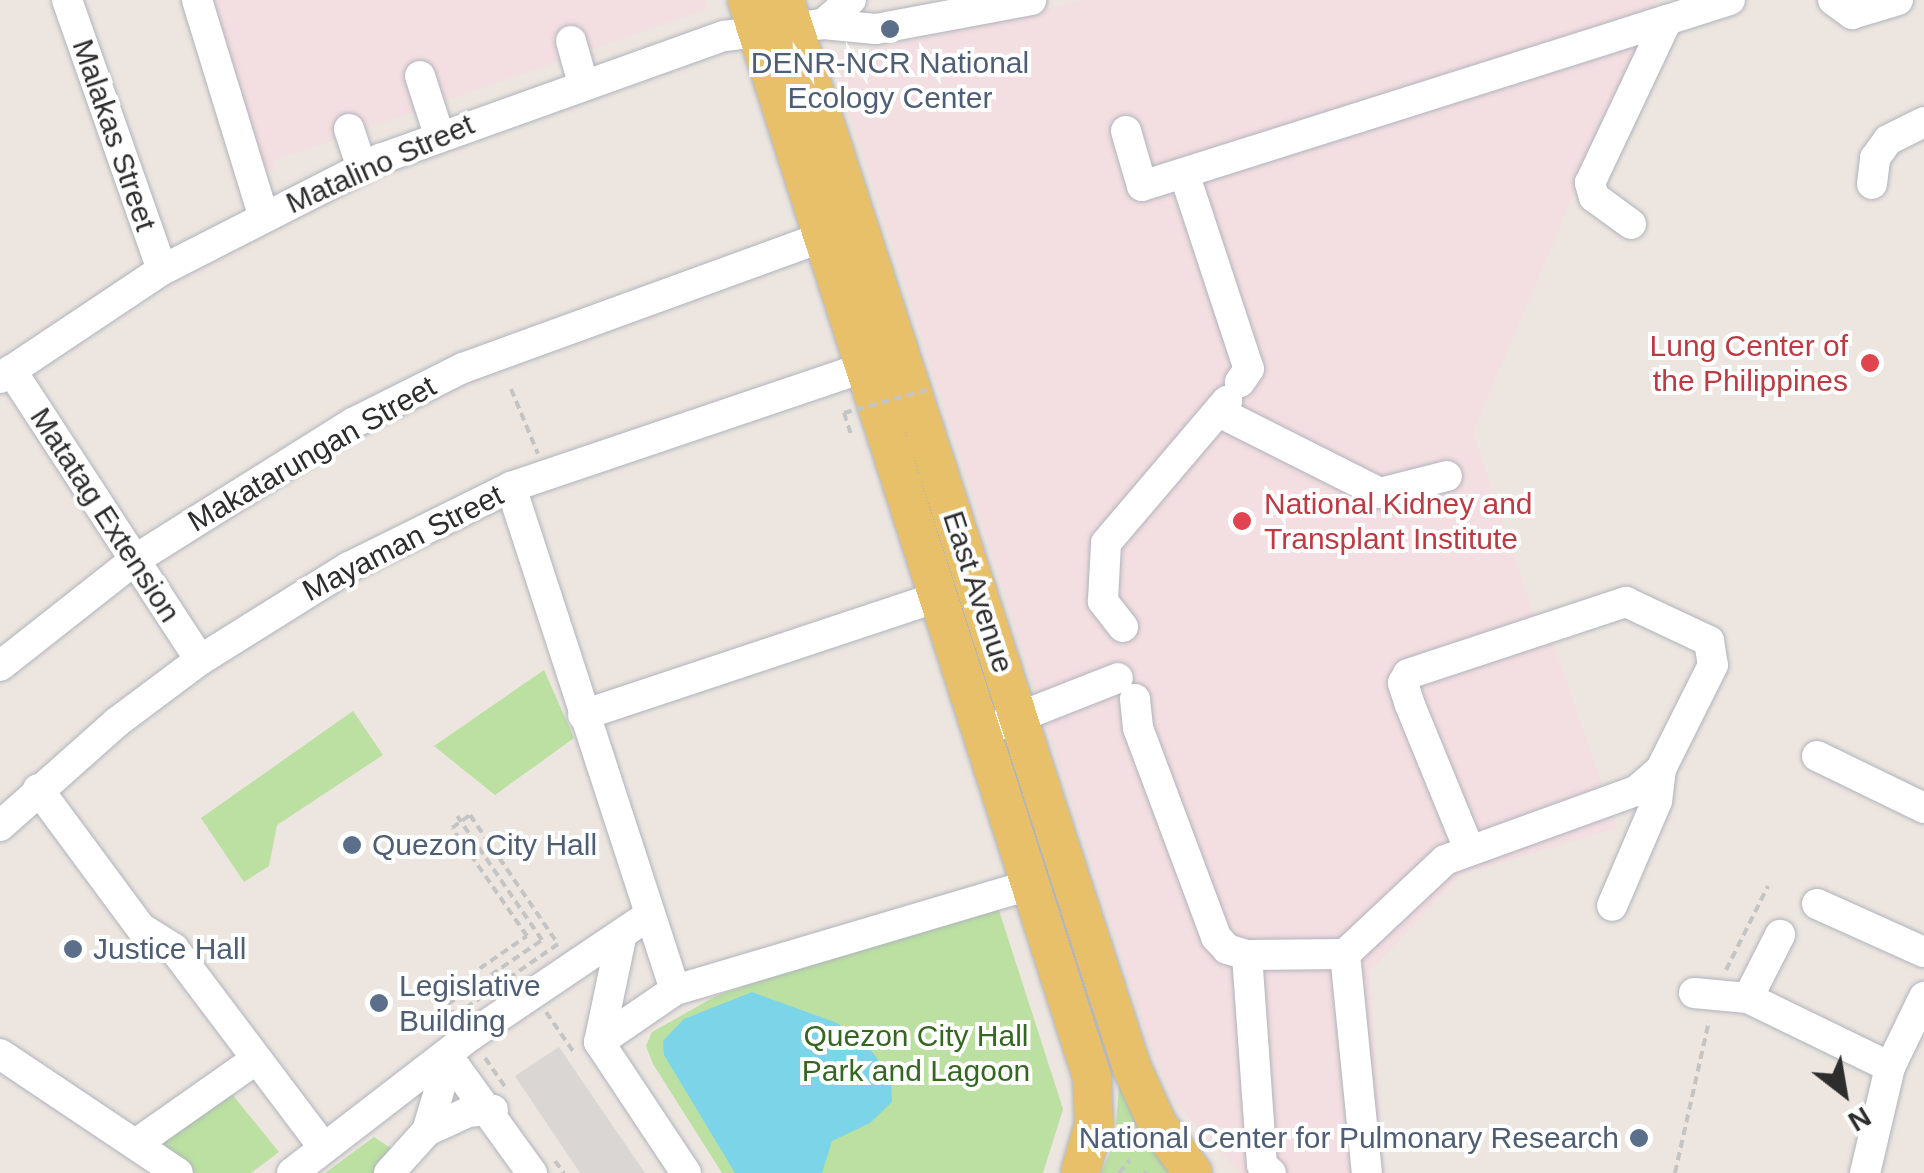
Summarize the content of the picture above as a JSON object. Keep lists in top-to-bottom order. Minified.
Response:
{"streets":{"main road":["East Avenue"],"street":["Malakas Street","Matalino Street","Makatarungan Street","Matatag Extension","Mayaman Street"]},"crossings":[["Malakas Street","Matalino Street"],["Matalino Street","Matatag Extension"],["Matalino Street","East Avenue"],["Makatarungan Street","Matatag Extension"],["Makatarungan Street","East Avenue"],["Matatag Extension","Mayaman Street"],["Mayaman Street","East Avenue"]],"parks":["Quezon City Hall Park and Lagoon"],"places":["DENR-NCR National Ecology Center","Lung Center of the Philippines","National Kidney and Transplant Institute","Quezon City Hall","Justice Hall","Legislative Building","National Center for Pulmonary Research"],"north":"bottom right"}
